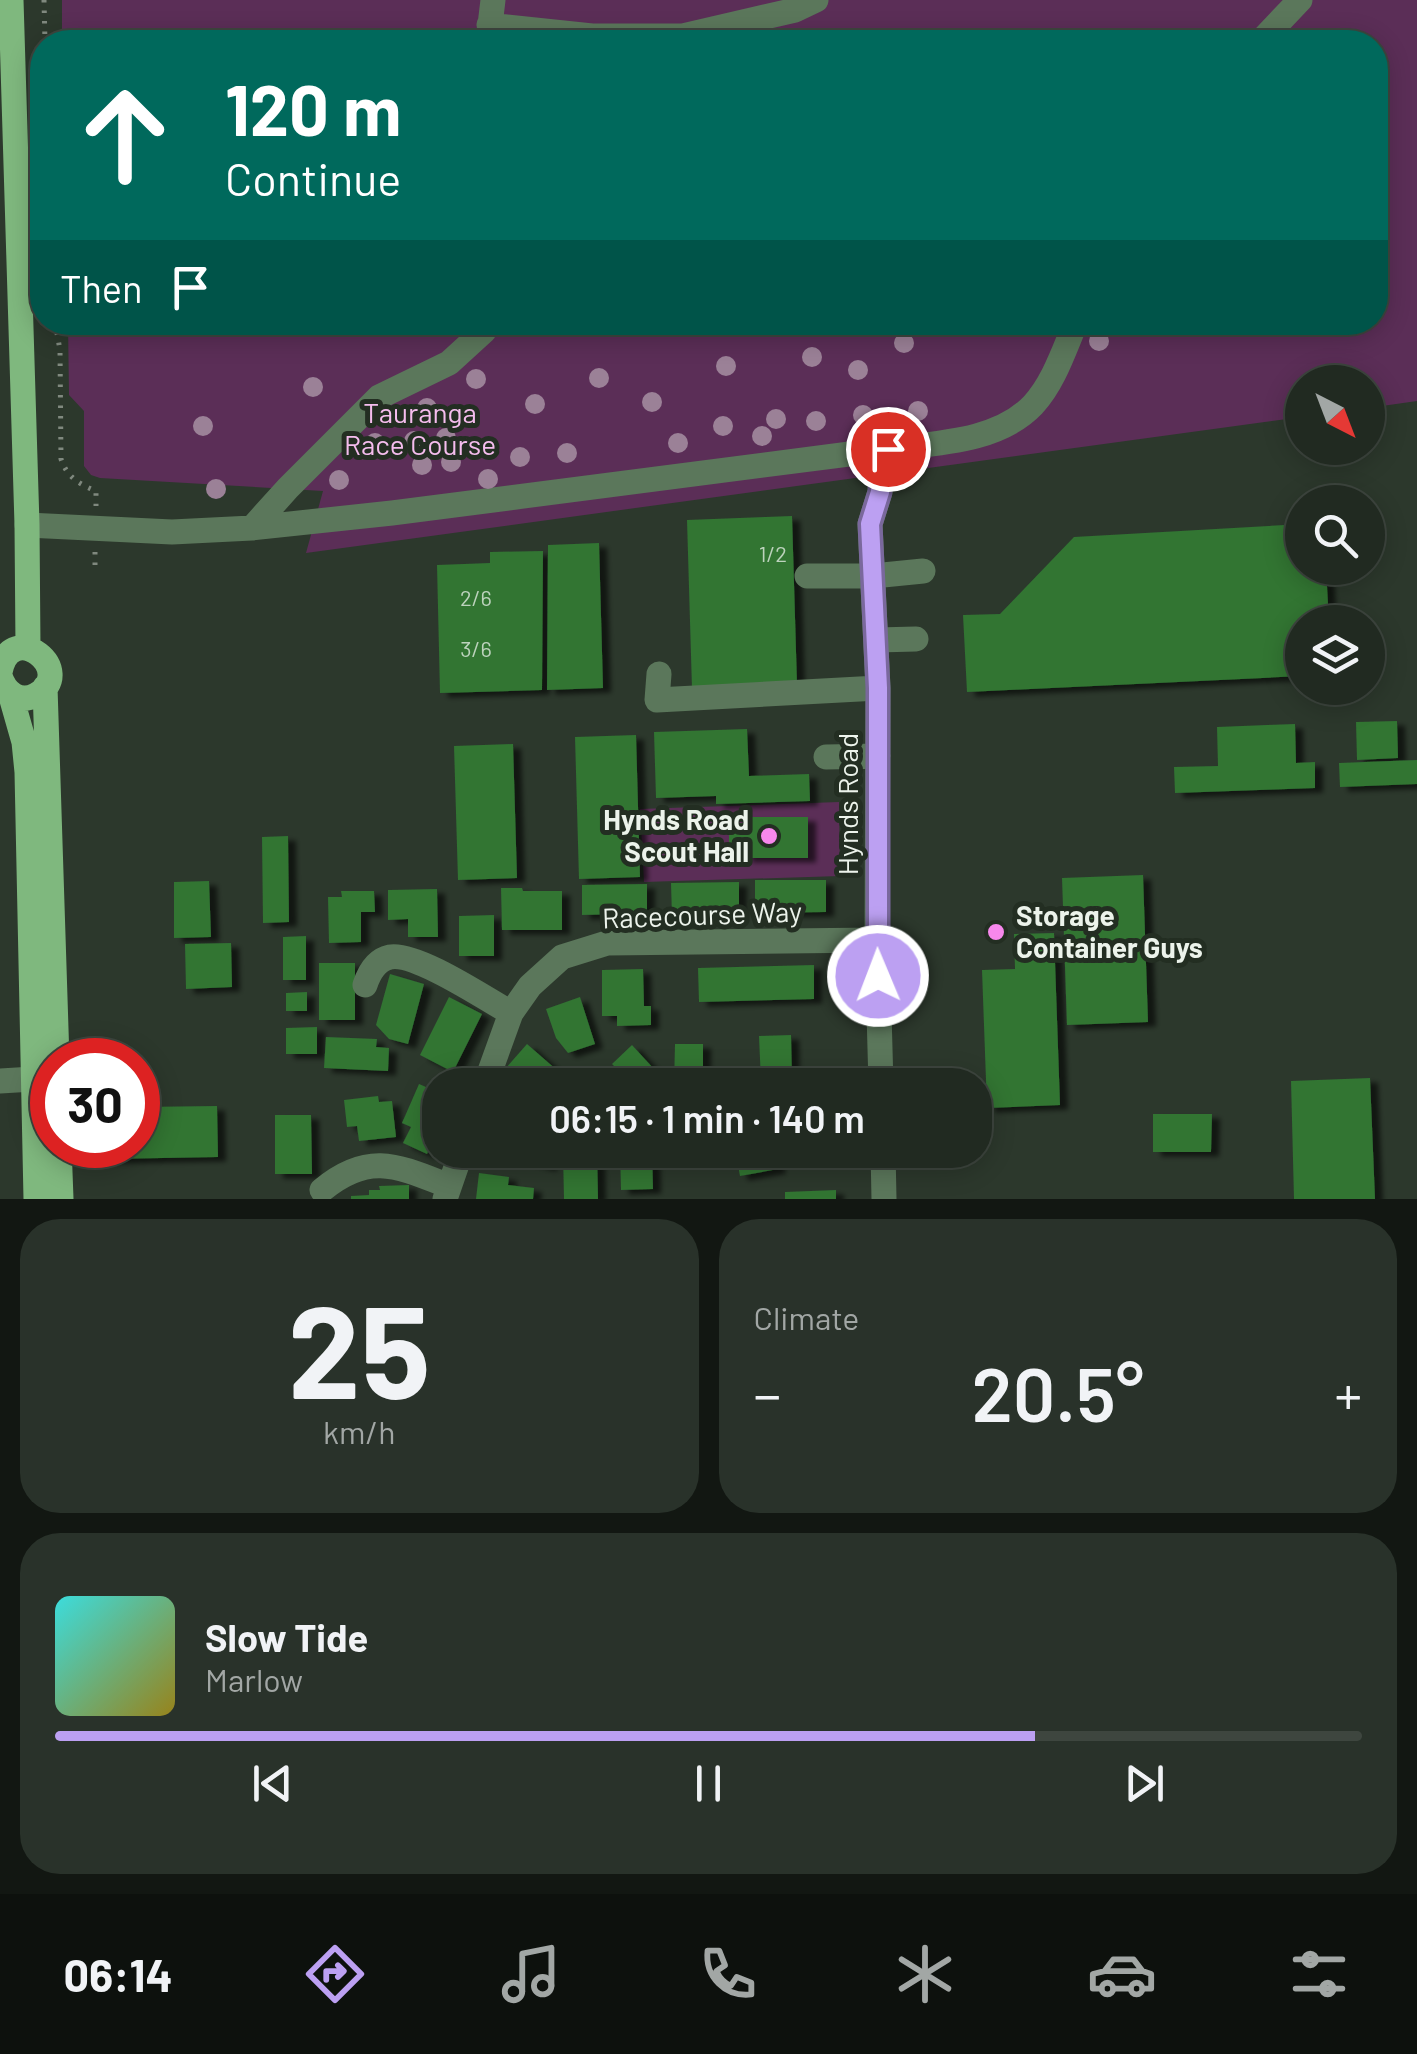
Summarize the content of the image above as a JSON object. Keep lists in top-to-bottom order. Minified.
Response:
{"streets":{"street":["Hynds Road","Racecourse Way"]},"crossings":[["Hynds Road","Racecourse Way"]],"parks":["Tauranga Race Course"],"places":["Hynds Road Scout Hall","Storage Container Guys"],"house_numbers":["1/2","2/6","3/6"],"north":"bottom right","page":{"turn":["120 m","Continue"],"then":"Then","limit":"30","trip":"06:15 · 1 min · 140 m","tile":[["25","km/h"],"Climate"],"heat":["−","20.5°","+"],"song":["Slow Tide","Marlow"],"tabs":"06:14"}}
